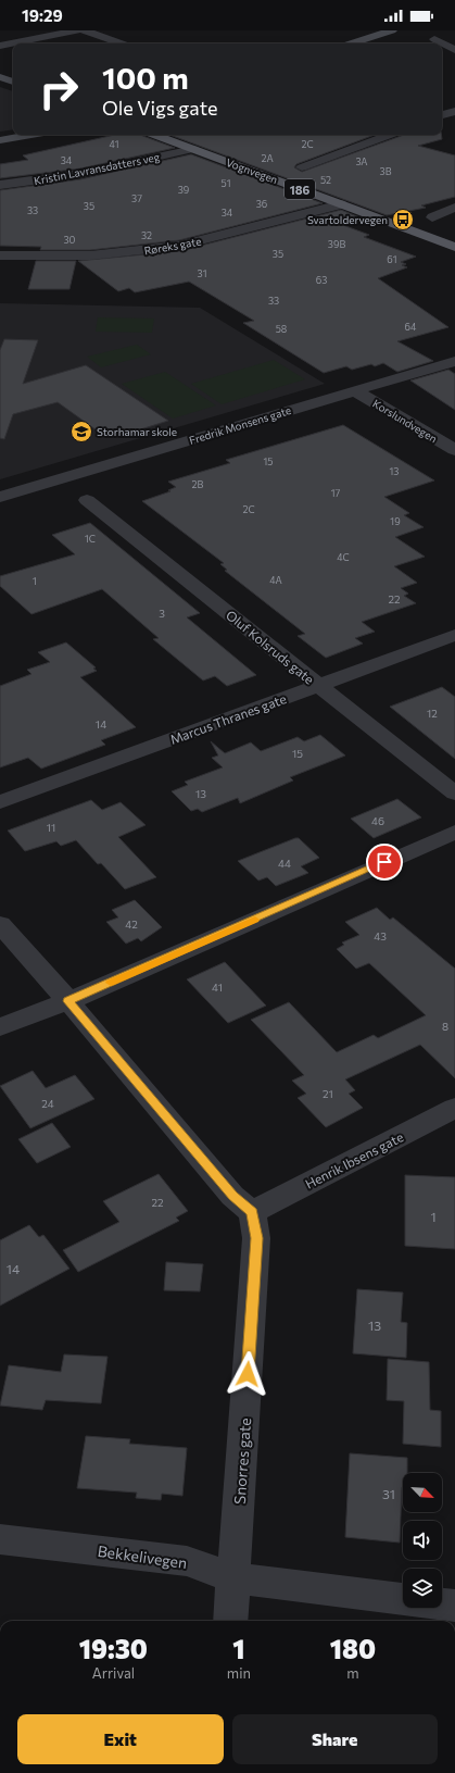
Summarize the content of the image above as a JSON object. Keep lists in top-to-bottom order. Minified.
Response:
{"streets":{"main road":["Vognvegen","186"],"street":["Kristin Lavransdatters veg","Røreks gate","Korslundvegen","Fredrik Monsens gate","Oluf Kolsruds gate","Marcus Thranes gate","Henrik Ibsens gate","Snorres gate","Bekkelivegen"]},"crossings":[["Kristin Lavransdatters veg","Vognvegen"],["Vognvegen","Røreks gate"],["Korslundvegen","Fredrik Monsens gate"],["Oluf Kolsruds gate","Marcus Thranes gate"],["Henrik Ibsens gate","Snorres gate"],["Snorres gate","Bekkelivegen"]],"places":{"bus stop":["Svartoldervegen"],"school or university":["Storhamar skole"]},"house_numbers":["41","2C","2A","34","3A","3B","52","51","39","37","36","35","33","34","32","30","39B","35","61","31","63","33","64","58","15","13","2B","17","2C","19","1C","4C","4A","1","22","3","12","14","15","13","46","11","44","42","43","41","8","21","24","22","1","14","13","31"],"north":"bottom right","page":{"status":"19:29","turn":["100 m","Ole Vigs gate"],"eta":["19:30","Arrival","1","min","180","m"],"buttons":["Exit","Share"]}}
